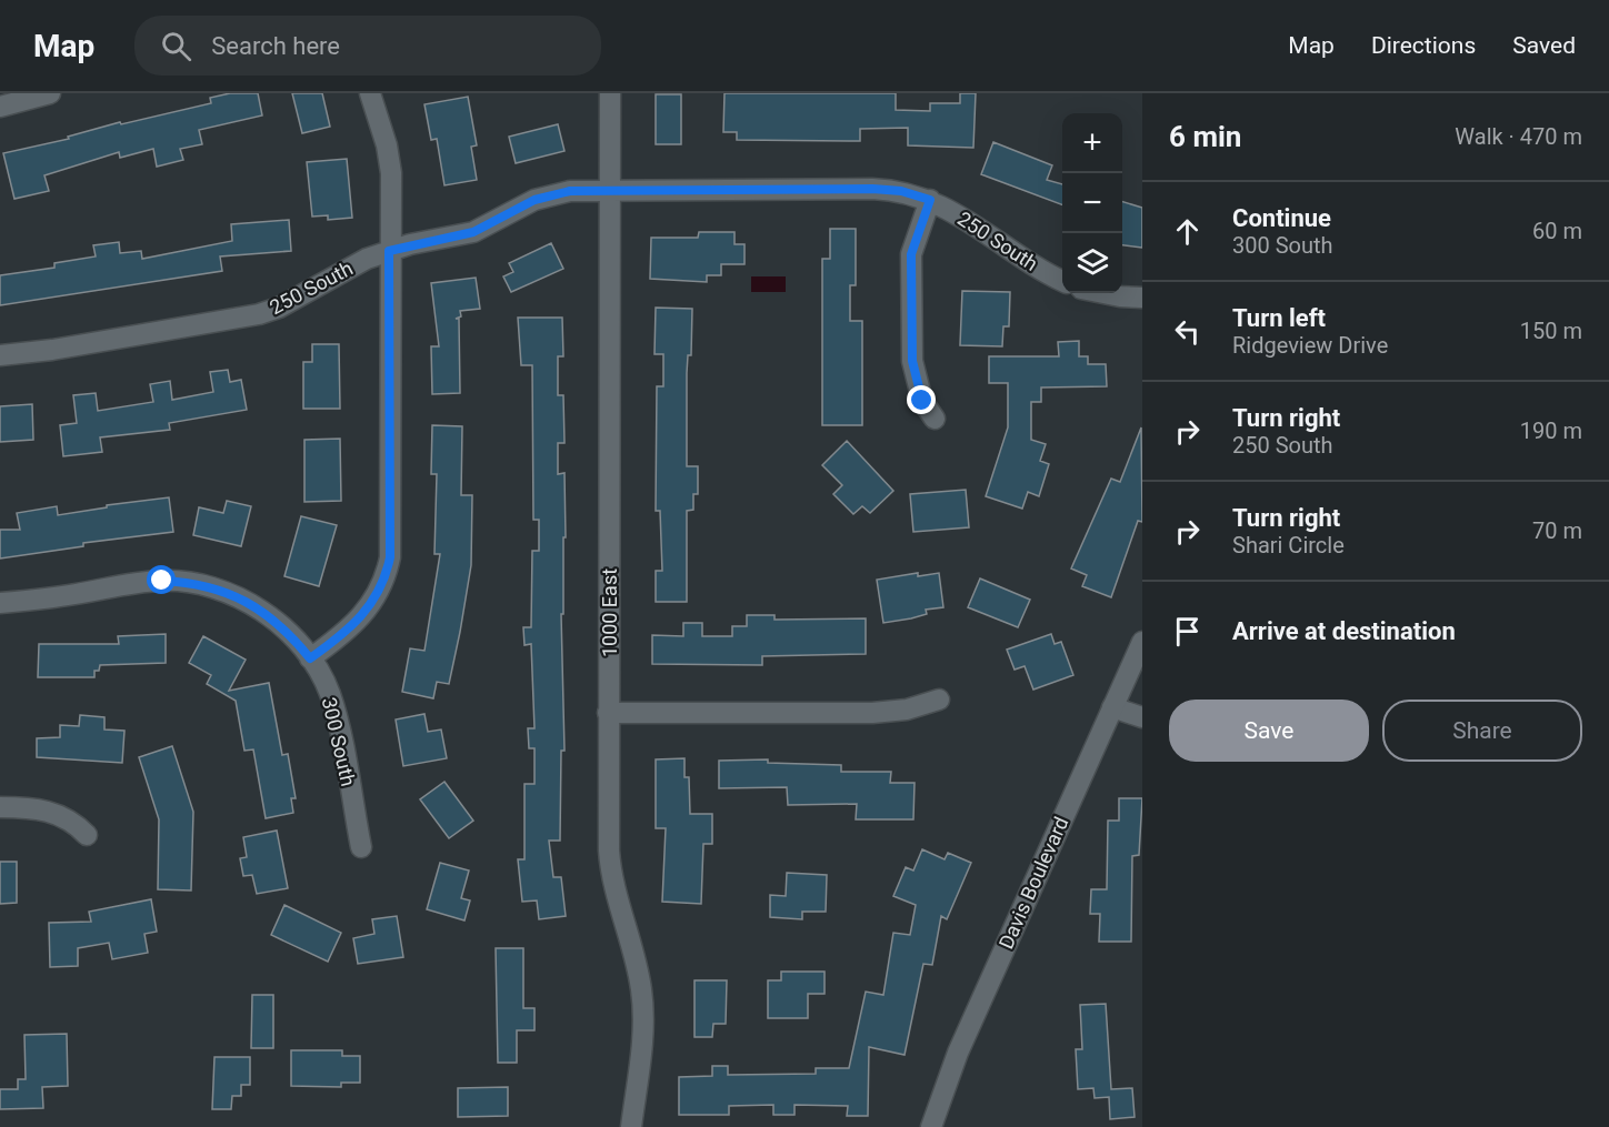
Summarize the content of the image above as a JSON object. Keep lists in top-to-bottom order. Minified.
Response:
{"streets":{"street":["250 South","1000 East","300 South","Davis Boulevard"]},"crossings":[["250 South","1000 East"]],"page":{"header":"Map","search":"Search here","nav":["Map","Directions","Saved"],"heading":["6 min","Walk · 470 m"],"map_buttons":["+","−"],"list":[["Continue","300 South","60 m"],["Turn left","Ridgeview Drive","150 m"],["Turn right","250 South","190 m"],["Turn right","Shari Circle","70 m"],"Arrive at destination"],"buttons":["Save","Share"]}}
